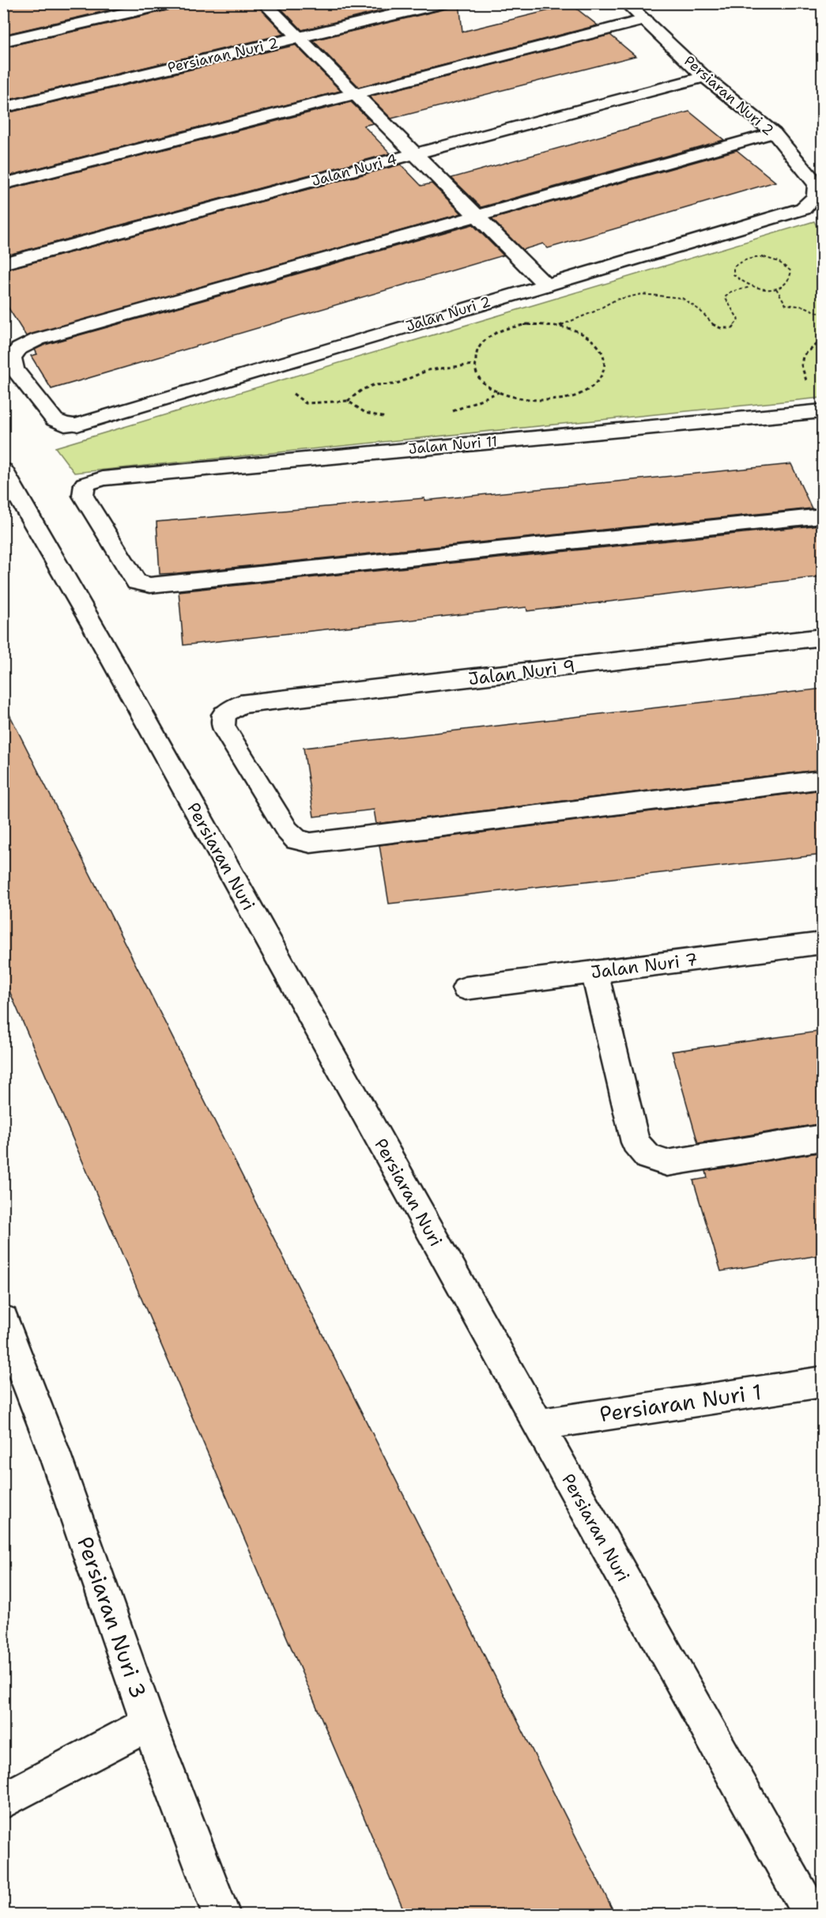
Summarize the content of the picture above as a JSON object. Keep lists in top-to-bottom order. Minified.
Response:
{"streets":{"street":["Persiaran Nuri 2","Jalan Nuri 4","Jalan Nuri 2","Jalan Nuri 11","Jalan Nuri 9","Persiaran Nuri","Jalan Nuri 7","Persiaran Nuri 1","Persiaran Nuri 3"]},"crossings":[["Persiaran Nuri 2","Jalan Nuri 4"],["Persiaran Nuri 2","Jalan Nuri 2"],["Persiaran Nuri","Persiaran Nuri 1"]]}
